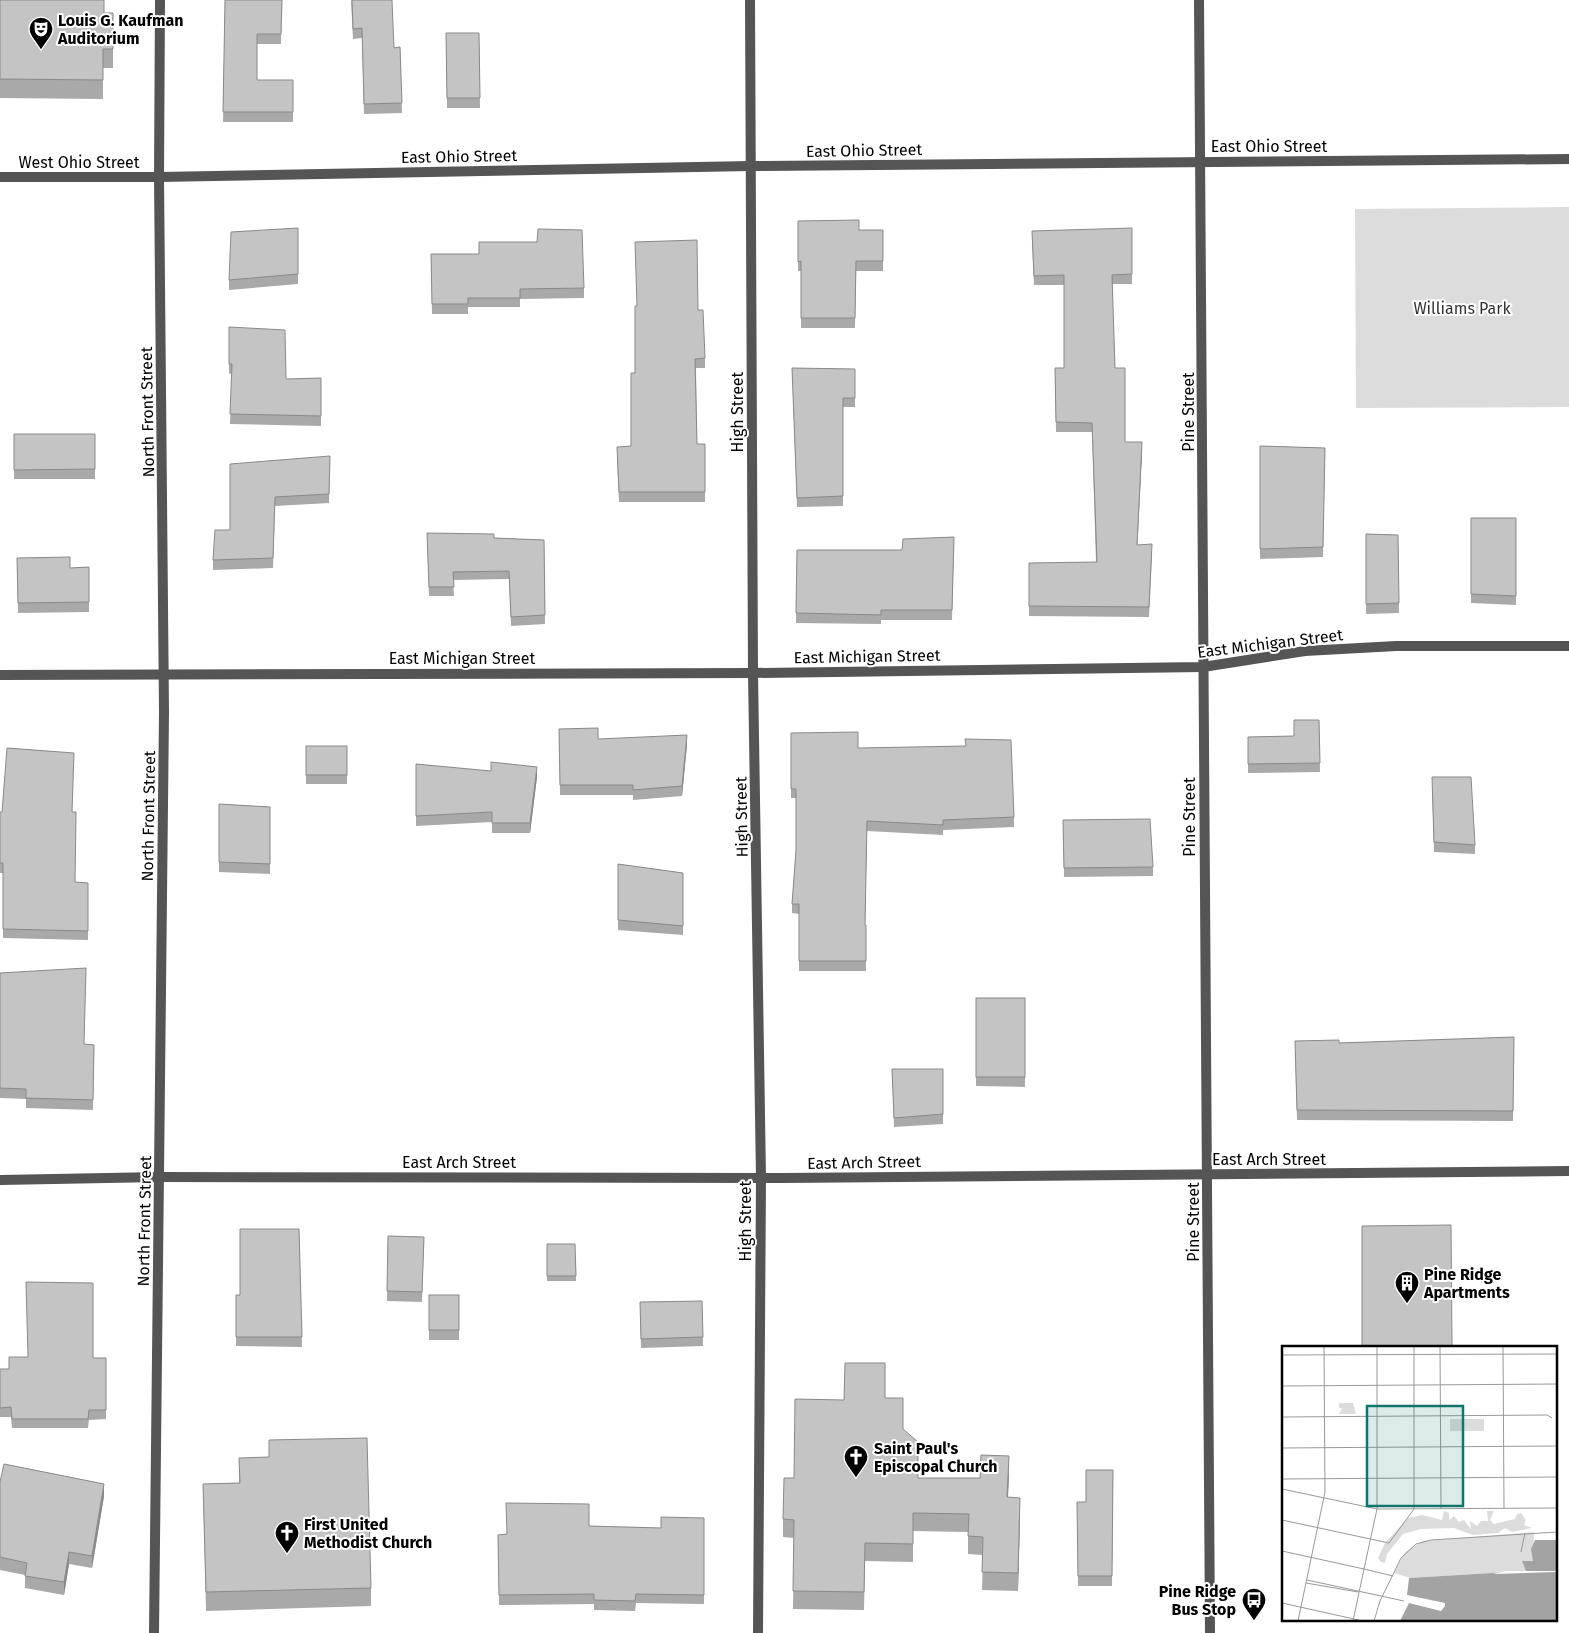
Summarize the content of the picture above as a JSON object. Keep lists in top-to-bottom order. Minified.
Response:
{"streets":{"street":["East Ohio Street","West Ohio Street","North Front Street","High Street","Pine Street","East Michigan Street","East Arch Street"]},"crossings":[["East Ohio Street","West Ohio Street"],["East Ohio Street","North Front Street"],["East Ohio Street","High Street"],["East Ohio Street","Pine Street"],["West Ohio Street","North Front Street"],["North Front Street","East Michigan Street"],["North Front Street","East Arch Street"],["High Street","East Michigan Street"],["High Street","East Arch Street"],["Pine Street","East Michigan Street"],["Pine Street","East Arch Street"]],"parks":["Williams Park"],"places":{"theatre":["Louis G. Kaufman Auditorium"],"building":["Pine Ridge Apartments"],"church":["Saint Paul's Episcopal Church","First United Methodist Church"],"bus stop":["Pine Ridge Bus Stop"]}}
